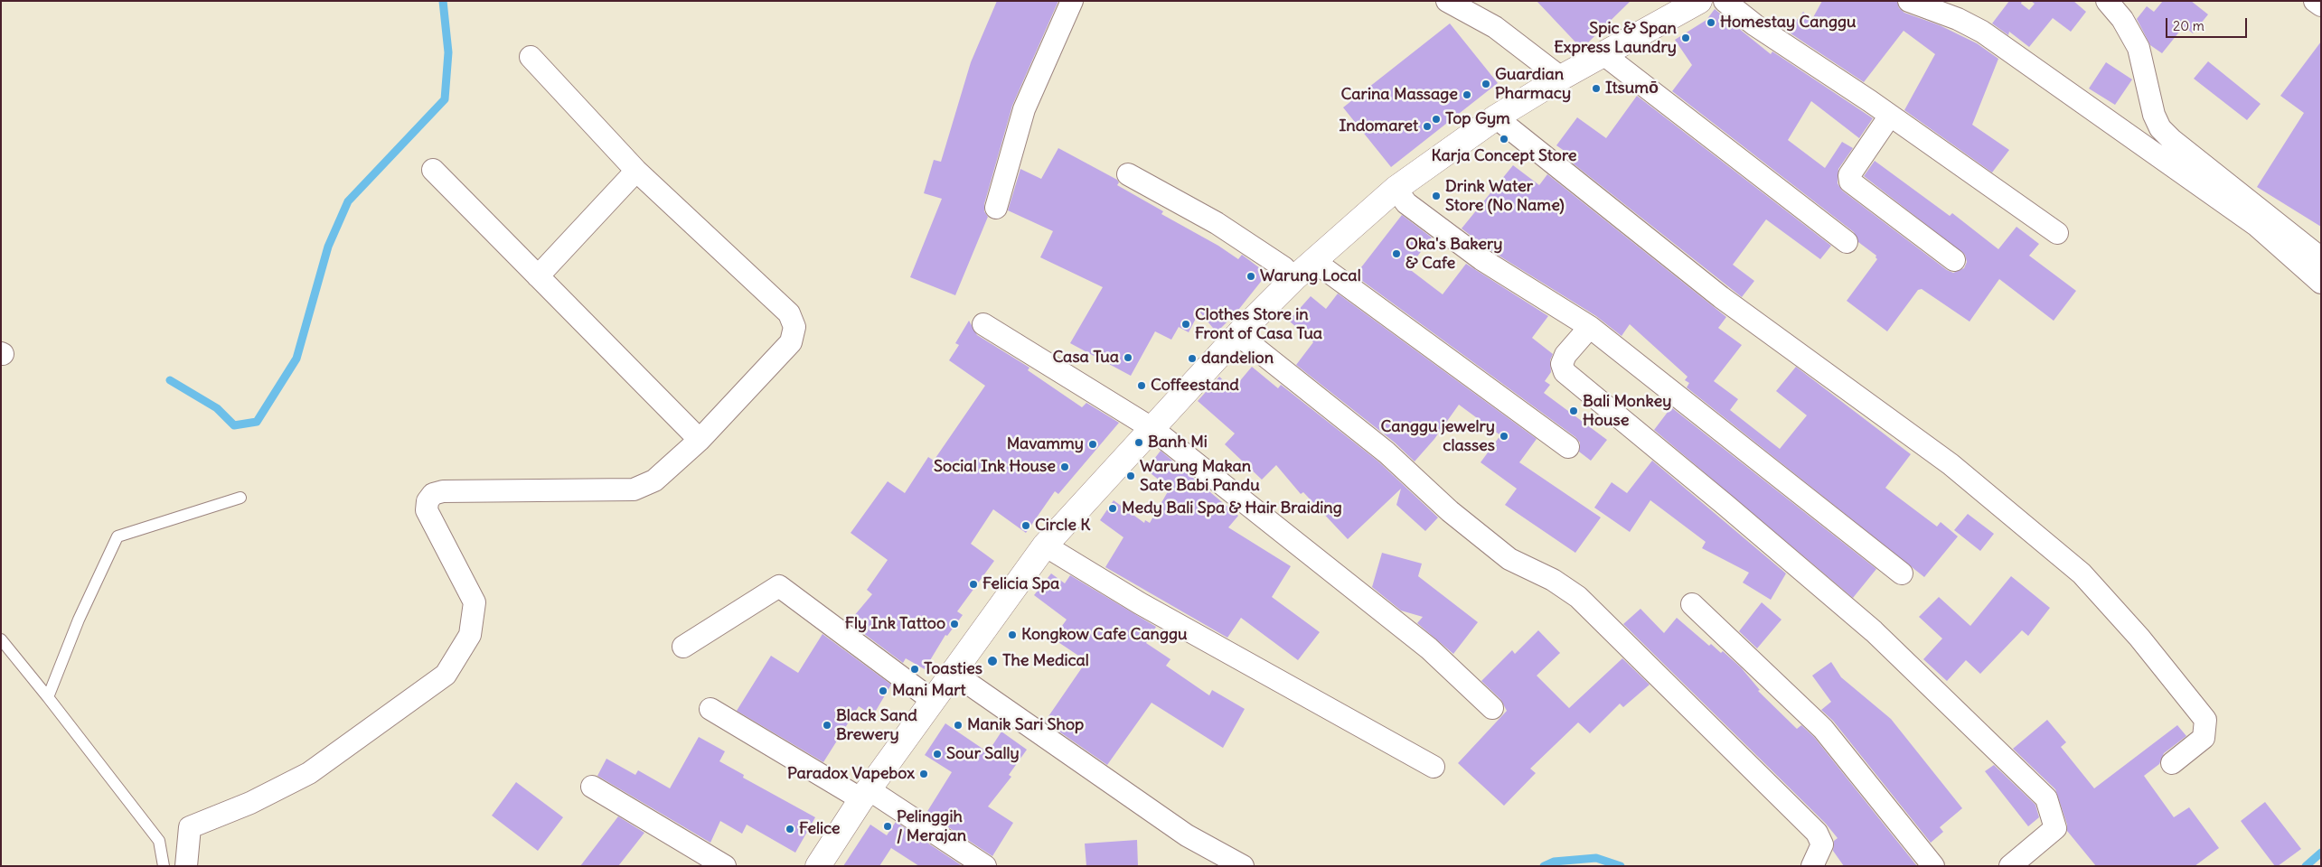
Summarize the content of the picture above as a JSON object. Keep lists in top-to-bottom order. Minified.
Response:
{"places":["Homestay Canggu","Spic & Span Express Laundry","Guardian Pharmacy","Itsumō","Carina Massage","Top Gym","Indomaret","Karja Concept Store","Drink Water Store (No Name)","Oka's Bakery & Cafe","Warung Local","Clothes Store in Front of Casa Tua","Casa Tua","dandelion","Coffeestand","Bali Monkey House","Canggu jewelry classes","Banh Mi","Mavammy","Social Ink House","Warung Makan Sate Babi Pandu","Medy Bali Spa & Hair Braiding","Circle K","Felicia Spa","Fly Ink Tattoo","Kongkow Cafe Canggu","The Medical","Toasties","Mani Mart","Black Sand Brewery","Manik Sari Shop","Sour Sally","Paradox Vapebox","Pelinggih / Merajan","Felice"],"scale_bar":"20 m"}
